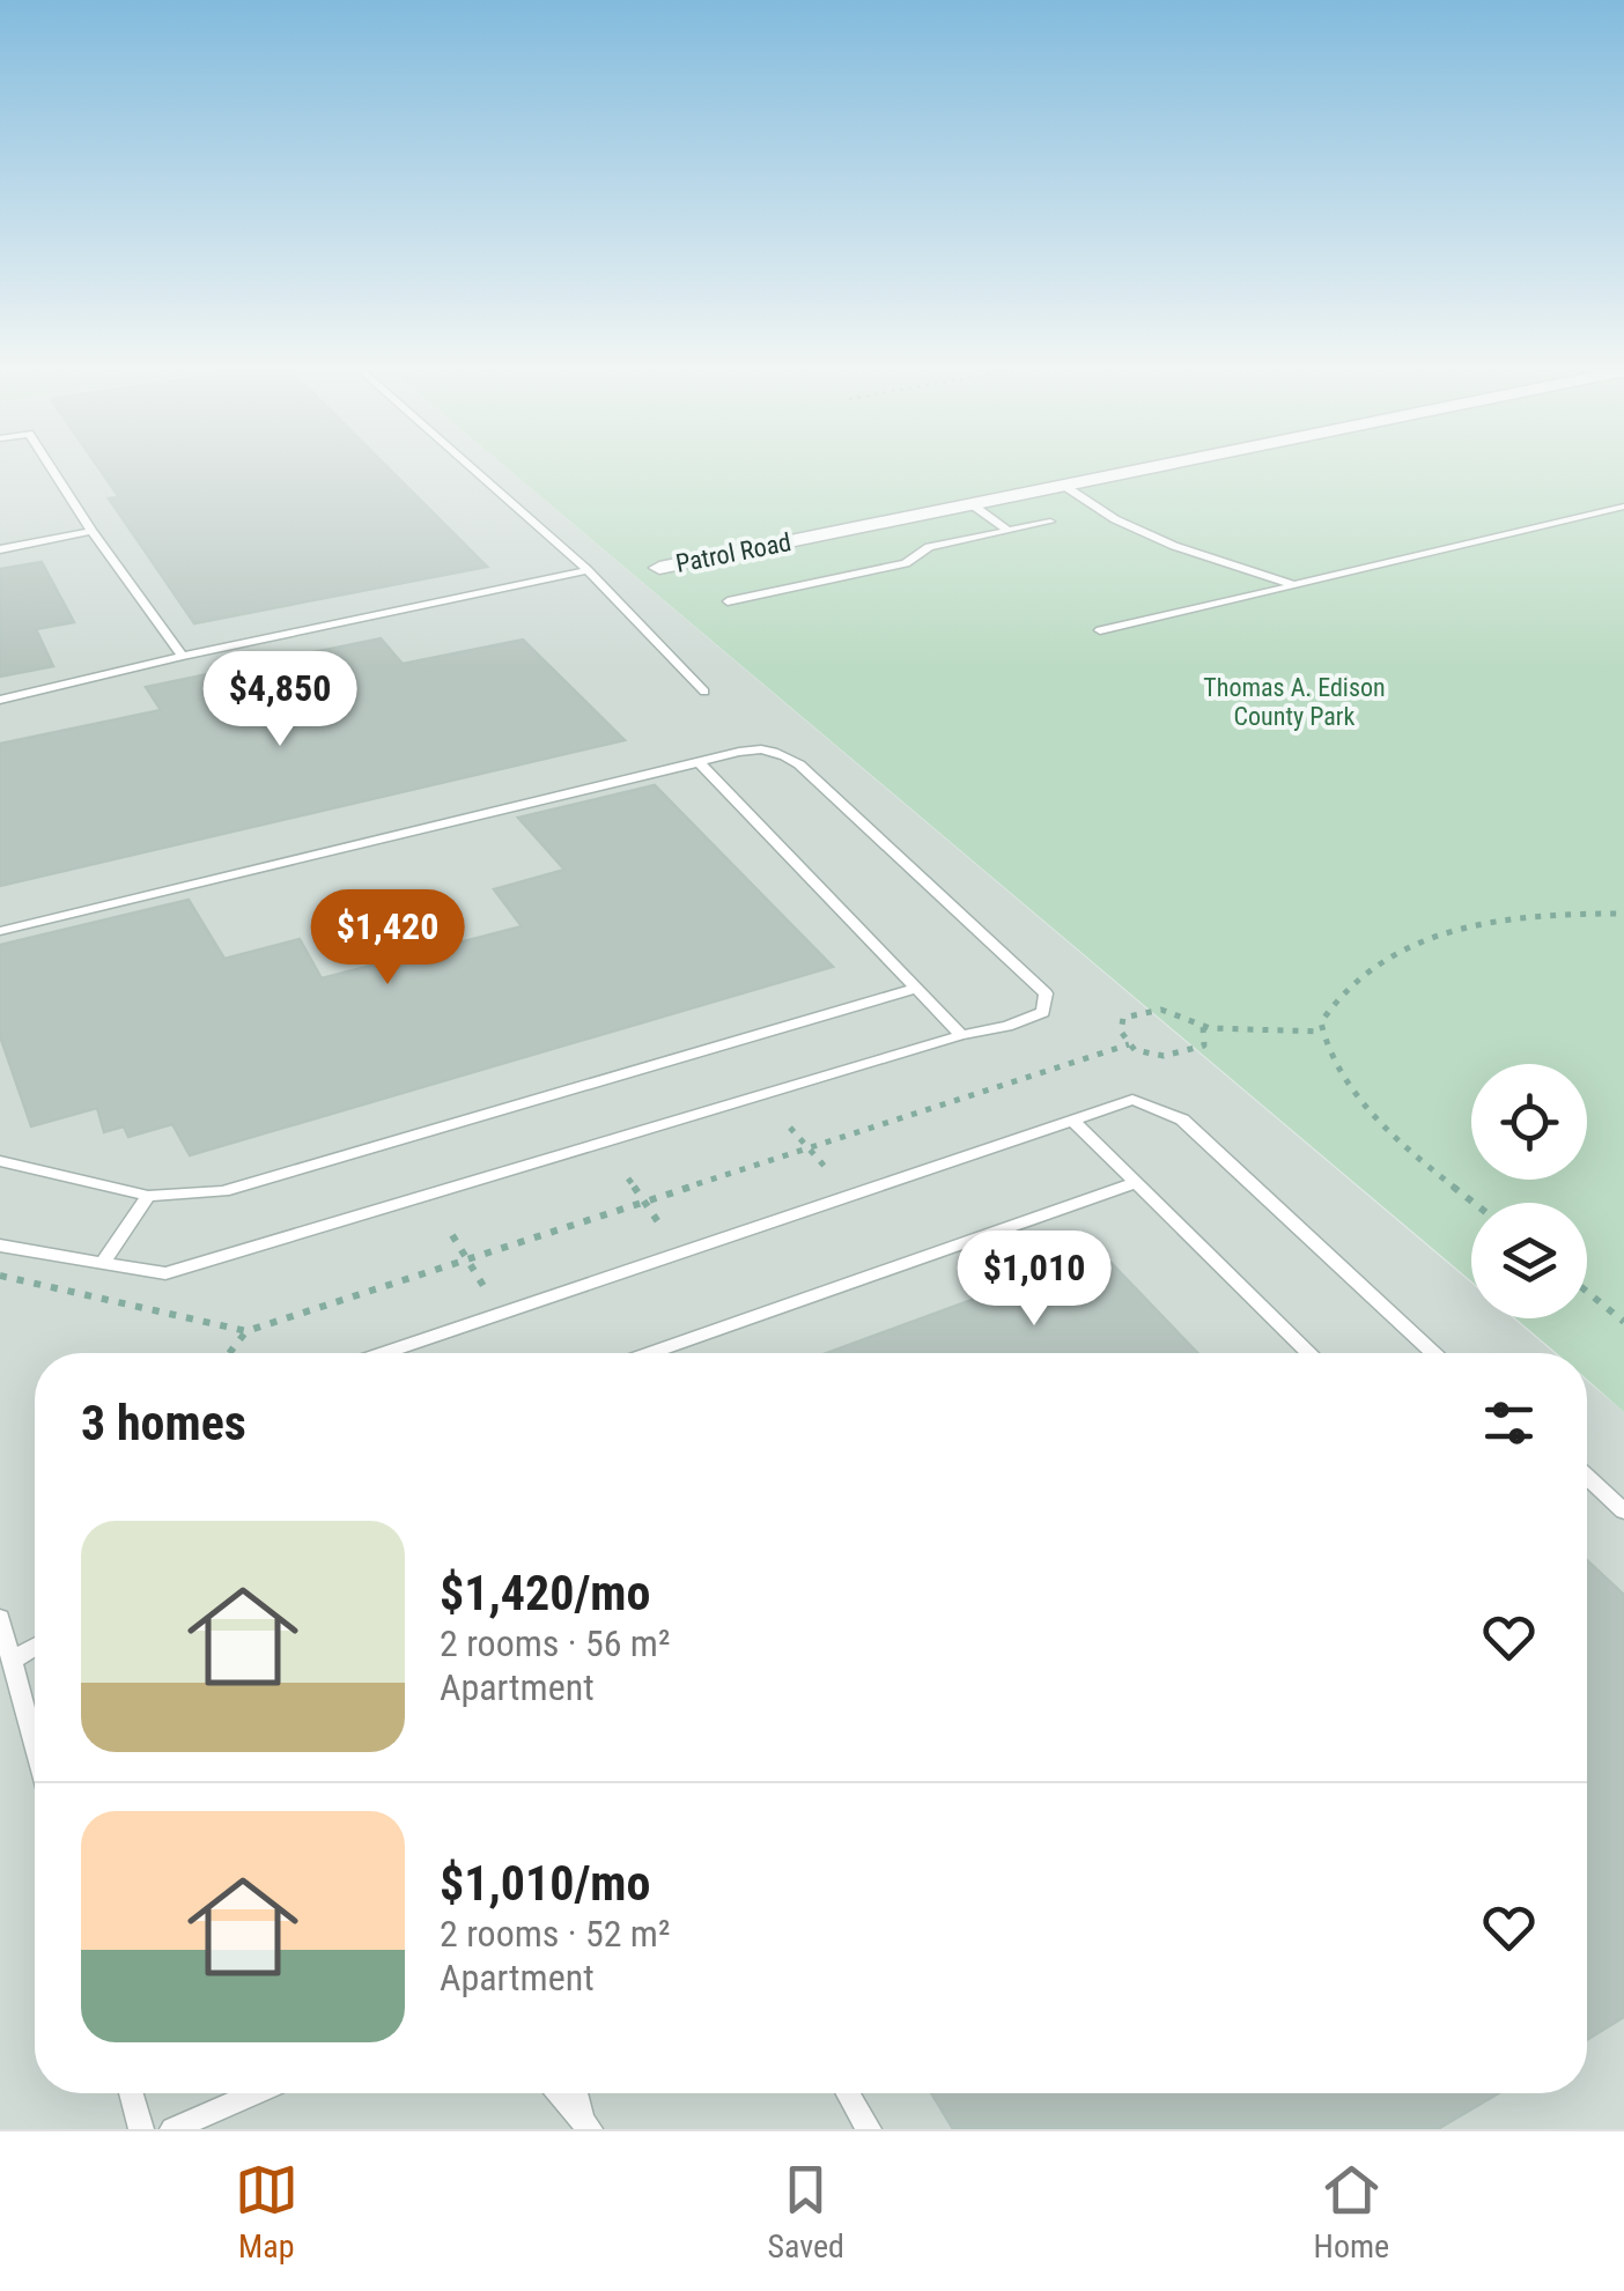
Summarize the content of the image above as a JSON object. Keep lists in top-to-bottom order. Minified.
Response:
{"streets":{"street":["Patrol Road"]},"parks":["Thomas A. Edison County Park"],"page":{"price":["$4,850","$1,420","$1,010"],"heading":"3 homes","list":[{"name":"$1,420/mo","note":"2 rooms · 56 m² · Apartment"},{"name":"$1,010/mo","note":"2 rooms · 52 m² · Apartment"}],"tabs":["Map","Saved","Home"]}}
